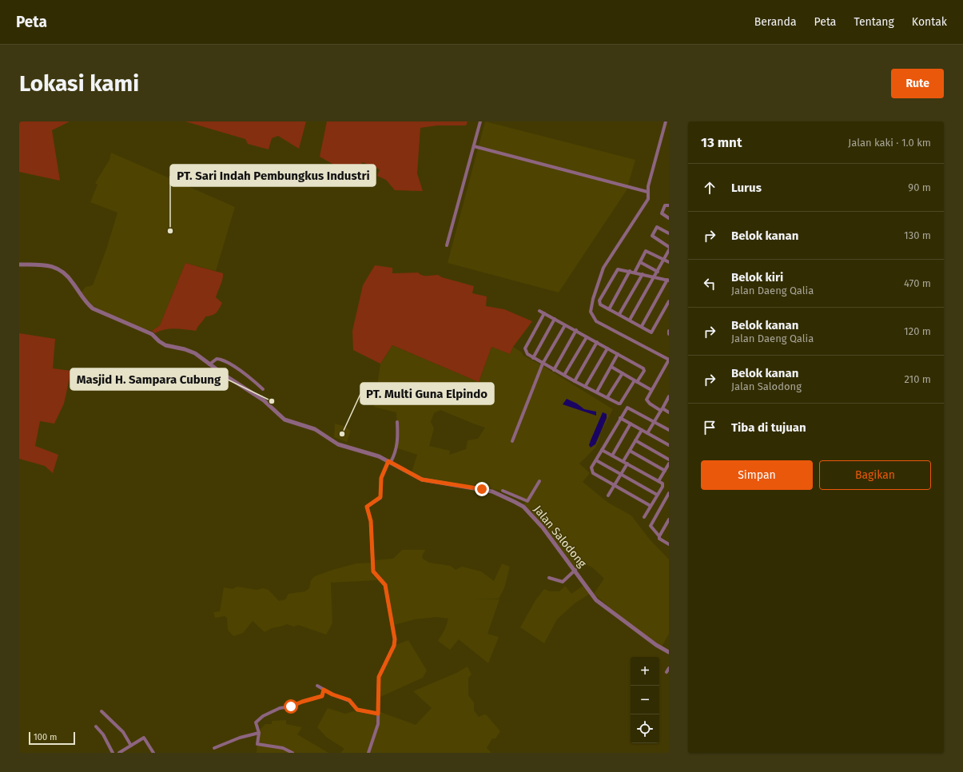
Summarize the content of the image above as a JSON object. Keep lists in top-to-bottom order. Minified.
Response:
{"streets":{"street":["Jalan Salodong"]},"places":["PT. Sari Indah Pembungkus Industri","Masjid H. Sampara Cubung","PT. Multi Guna Elpindo"],"scale_bar":"100 m","page":{"header":"Peta","nav":["Beranda","Peta","Tentang","Kontak"],"buttons":["Rute",["Simpan","Bagikan"]],"title":"Lokasi kami","heading":["13 mnt","Jalan kaki · 1.0 km"],"list":[["Lurus","90 m"],["Belok kanan","130 m"],["Belok kiri","Jalan Daeng Qalia","470 m"],["Belok kanan","Jalan Daeng Qalia","120 m"],["Belok kanan","Jalan Salodong","210 m"],"Tiba di tujuan"],"map_buttons":["+","−"],"scale":"100 m"}}
